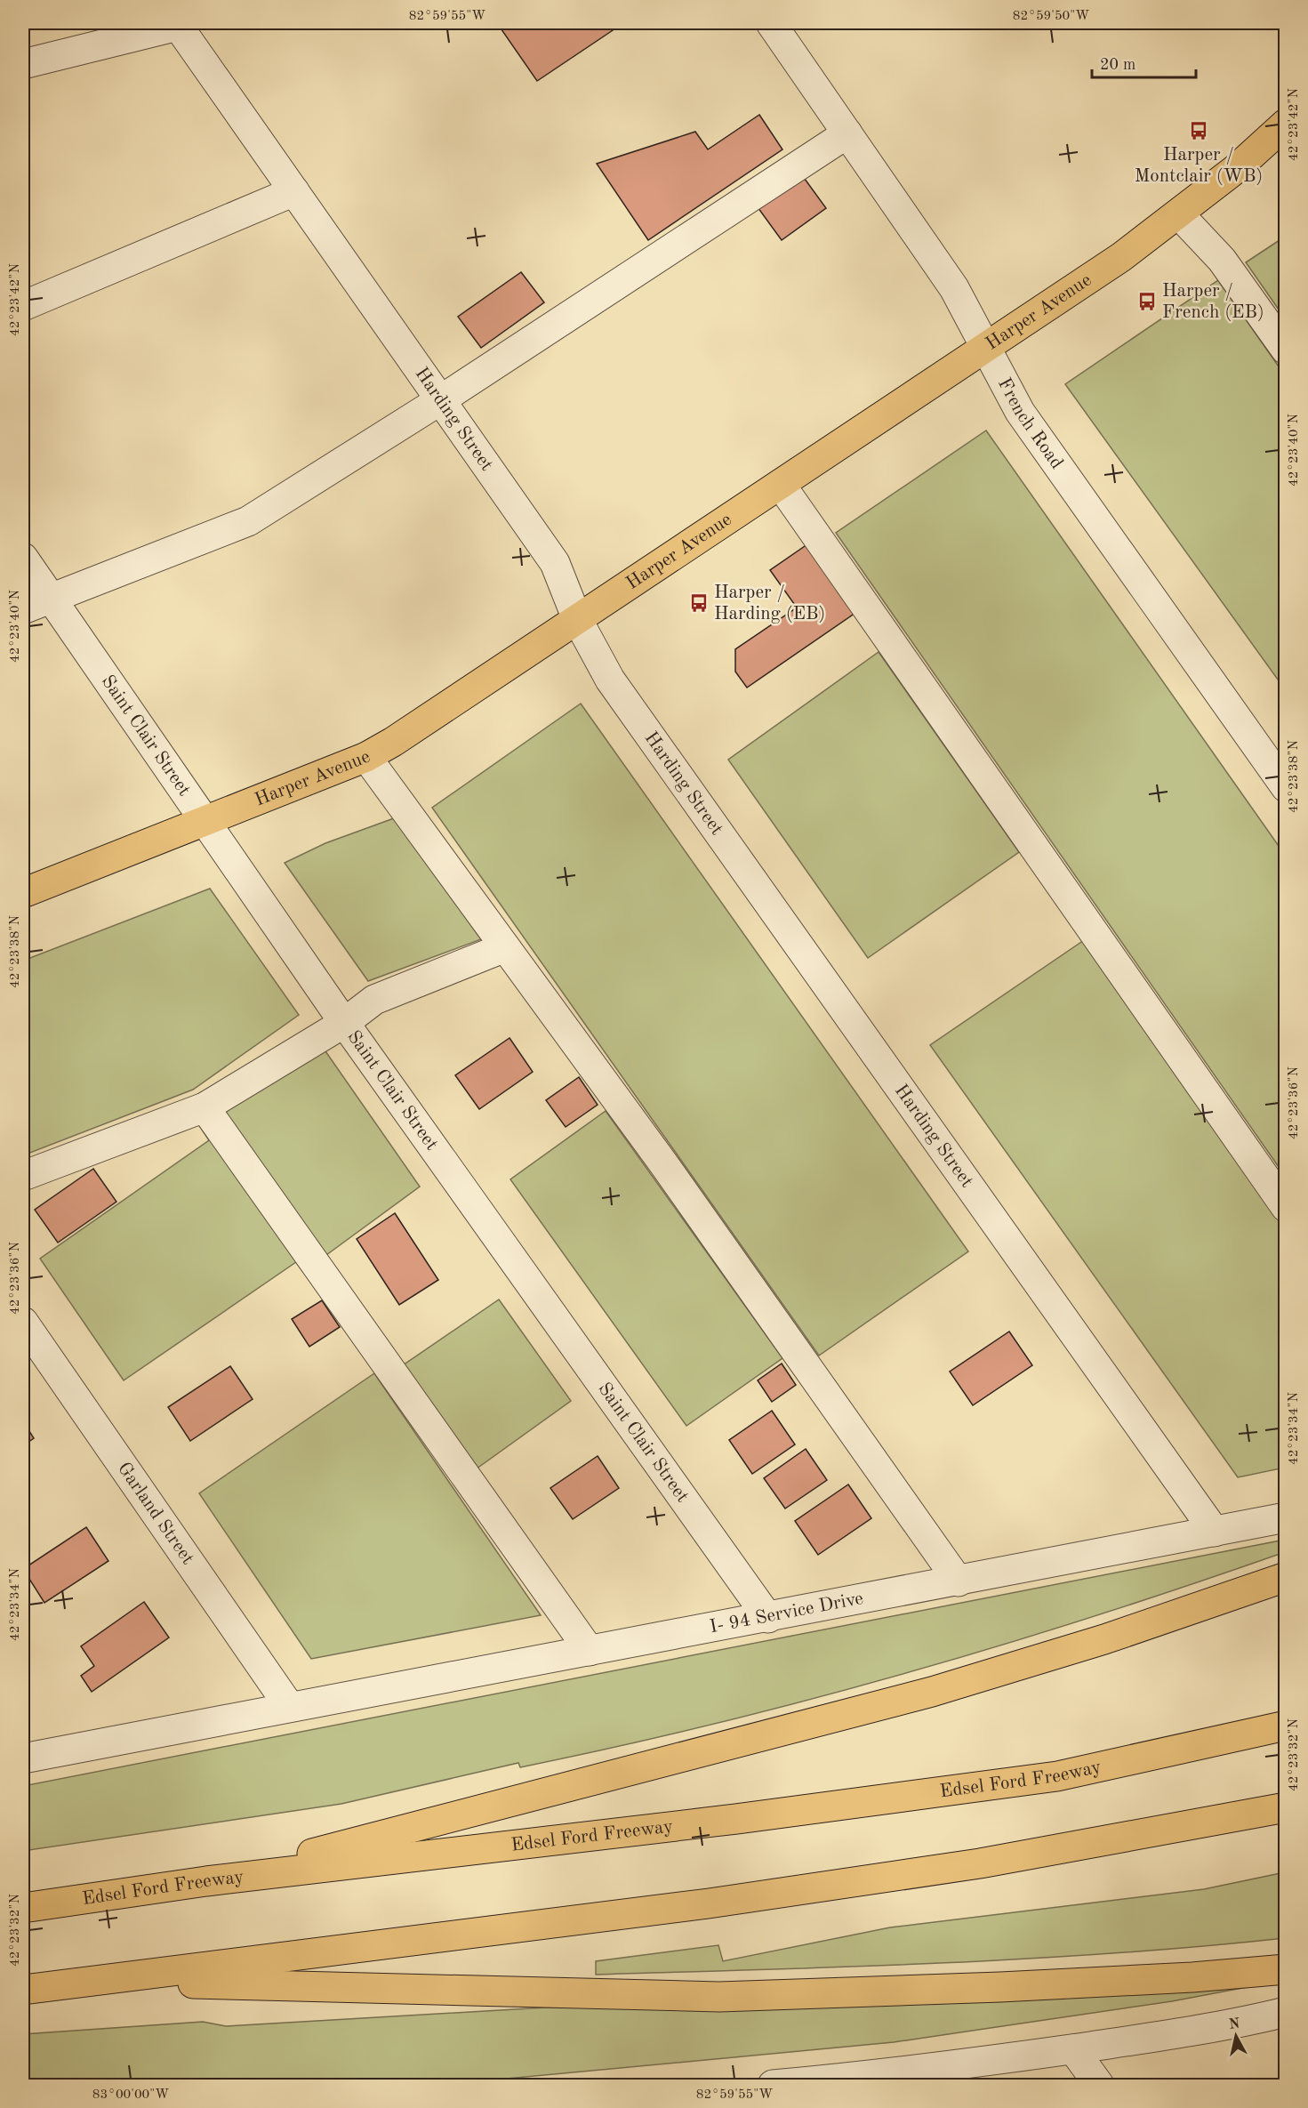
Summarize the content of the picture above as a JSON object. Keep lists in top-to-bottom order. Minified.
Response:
{"streets":{"main road":["Harper Avenue","Edsel Ford Freeway"],"street":["Harding Street","French Road","Saint Clair Street","Garland Street","I- 94 Service Drive"]},"crossings":[["Harper Avenue","Harding Street"],["Harper Avenue","French Road"],["Harper Avenue","Saint Clair Street"],["Harding Street","I- 94 Service Drive"],["Saint Clair Street","I- 94 Service Drive"],["Garland Street","I- 94 Service Drive"]],"places":{"bus stop":["Harper / Montclair (WB)","Harper / French (EB)","Harper / Harding (EB)"]},"scale_bar":"20 m","north":"top","coordinates":["82°59'55\"W","82°59'50\"W","42°23'42\"N","42°23'40\"N","42°23'38\"N","42°23'36\"N","42°23'34\"N","42°23'32\"N","83°00'00\"W"]}
